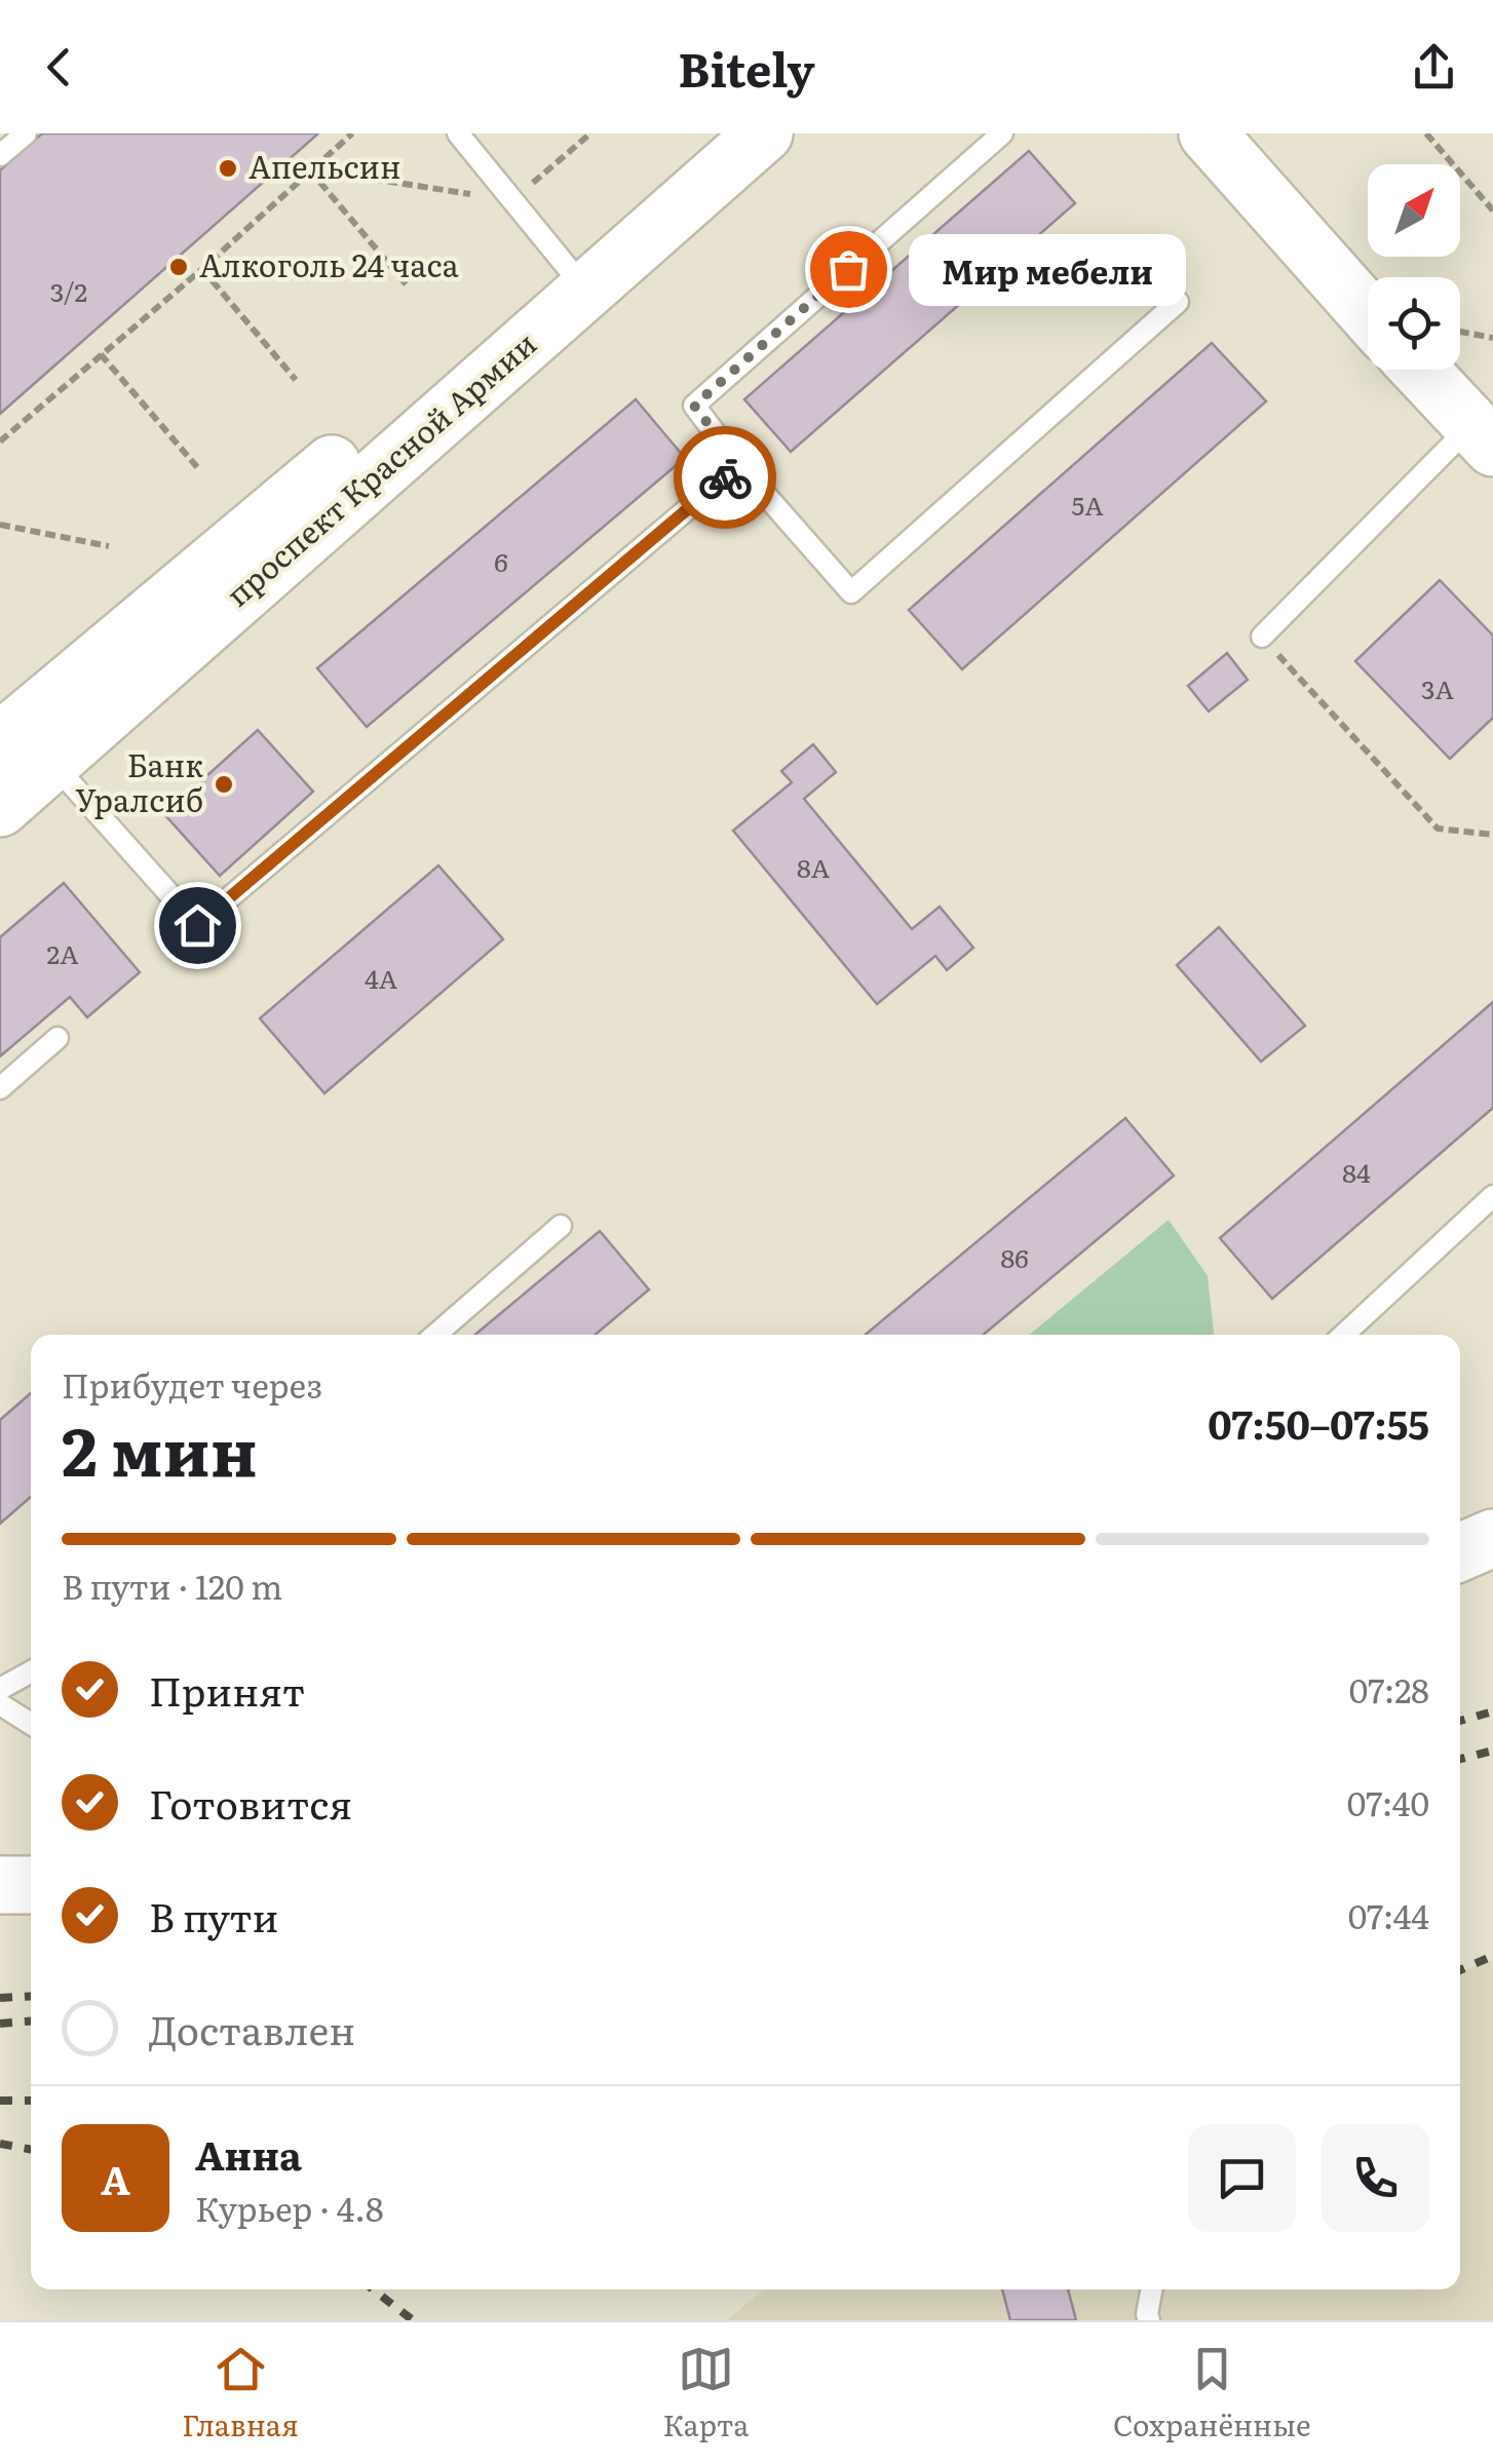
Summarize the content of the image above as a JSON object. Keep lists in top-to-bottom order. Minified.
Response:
{"streets":{"main road":["проспект Красной Армии"]},"places":["Апельсин","Алкоголь 24 часа","Мир мебели","Банк Уралсиб"],"house_numbers":["3/2","5А","6","3А","8А","2А","4А","84","86"],"north":"top right","page":{"header":"Bitely","bubble":"Мир мебели","heading":["2 мин","Прибудет через","07:50–07:55"],"panel":["Анна","Курьер · 4.8"],"bar":"В пути · 120 m","list":[["Принят","07:28"],["Готовится","07:40"],["В пути","07:44"],"Доставлен"],"round":"А","tabs":["Главная","Карта","Сохранённые"]}}
